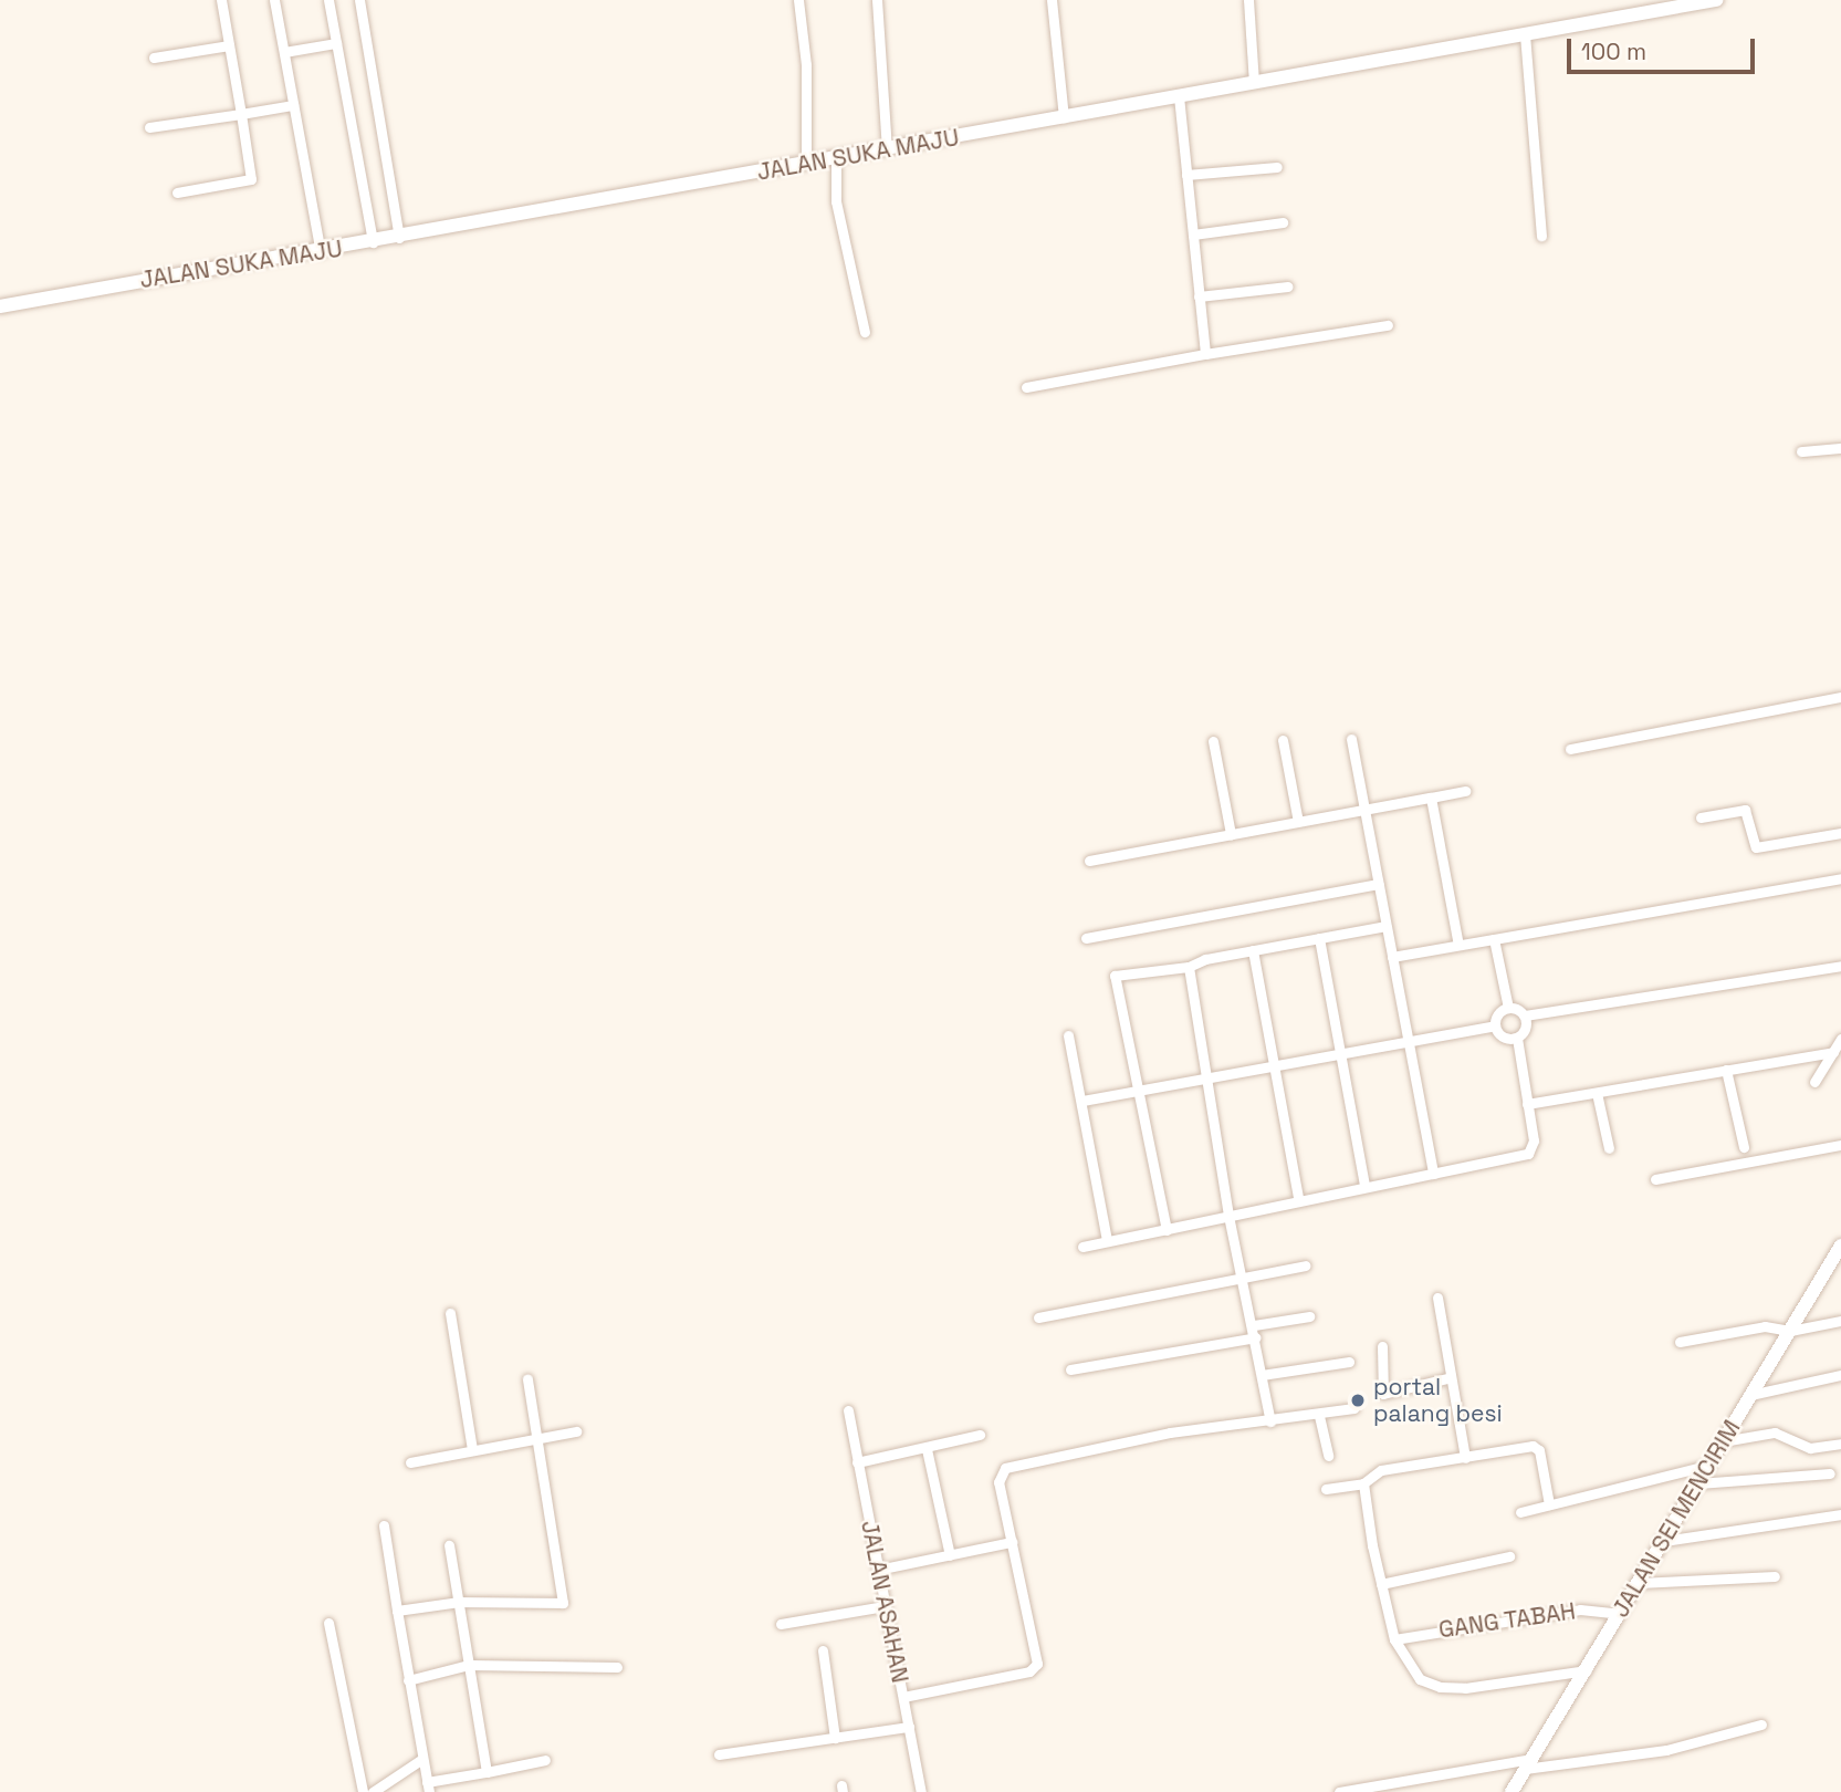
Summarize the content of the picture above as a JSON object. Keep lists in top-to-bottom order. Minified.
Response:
{"streets":{"street":["JALAN SUKA MAJU","JALAN SEI MENCIRIM","JALAN ASAHAN","GANG TABAH"]},"crossings":[["JALAN SEI MENCIRIM","GANG TABAH"]],"places":["portal palang besi"],"scale_bar":"100 m"}
